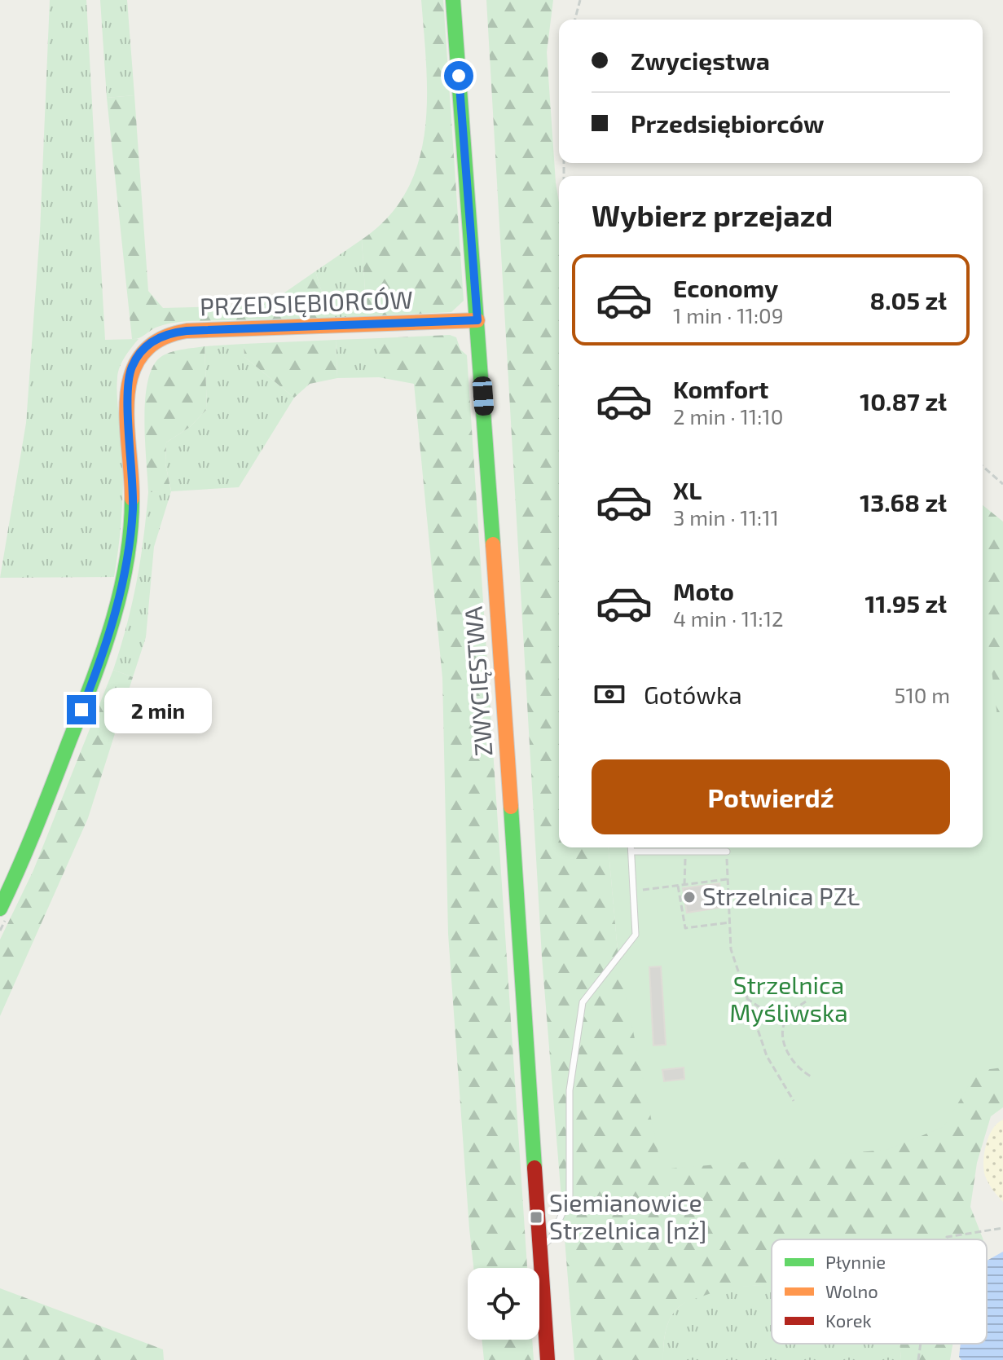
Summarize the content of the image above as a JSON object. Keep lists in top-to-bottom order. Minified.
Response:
{"streets":{"main road":["PRZEDSIĘBIORCÓW","ZWYCIĘSTWA"]},"crossings":[["PRZEDSIĘBIORCÓW","ZWYCIĘSTWA"]],"parks":["Strzelnica Myśliwska"],"places":{"other":["Strzelnica PZŁ"],"transit":["Siemianowice Strzelnica [nż]"]},"legend":["Płynnie","Wolno","Korek"],"page":{"banner":["Zwycięstwa","Przedsiębiorców"],"heading":"Wybierz przejazd","list":[{"name":"Economy","note":"1 min · 11:09","value":"8.05 zł"},{"name":"Komfort","note":"2 min · 11:10","value":"10.87 zł"},{"name":"XL","note":"3 min · 11:11","value":"13.68 zł"},{"name":"Moto","note":"4 min · 11:12","value":"11.95 zł"}],"pay":["Gotówka","510 m"],"bubble":"2 min","buttons":"Potwierdź"}}
